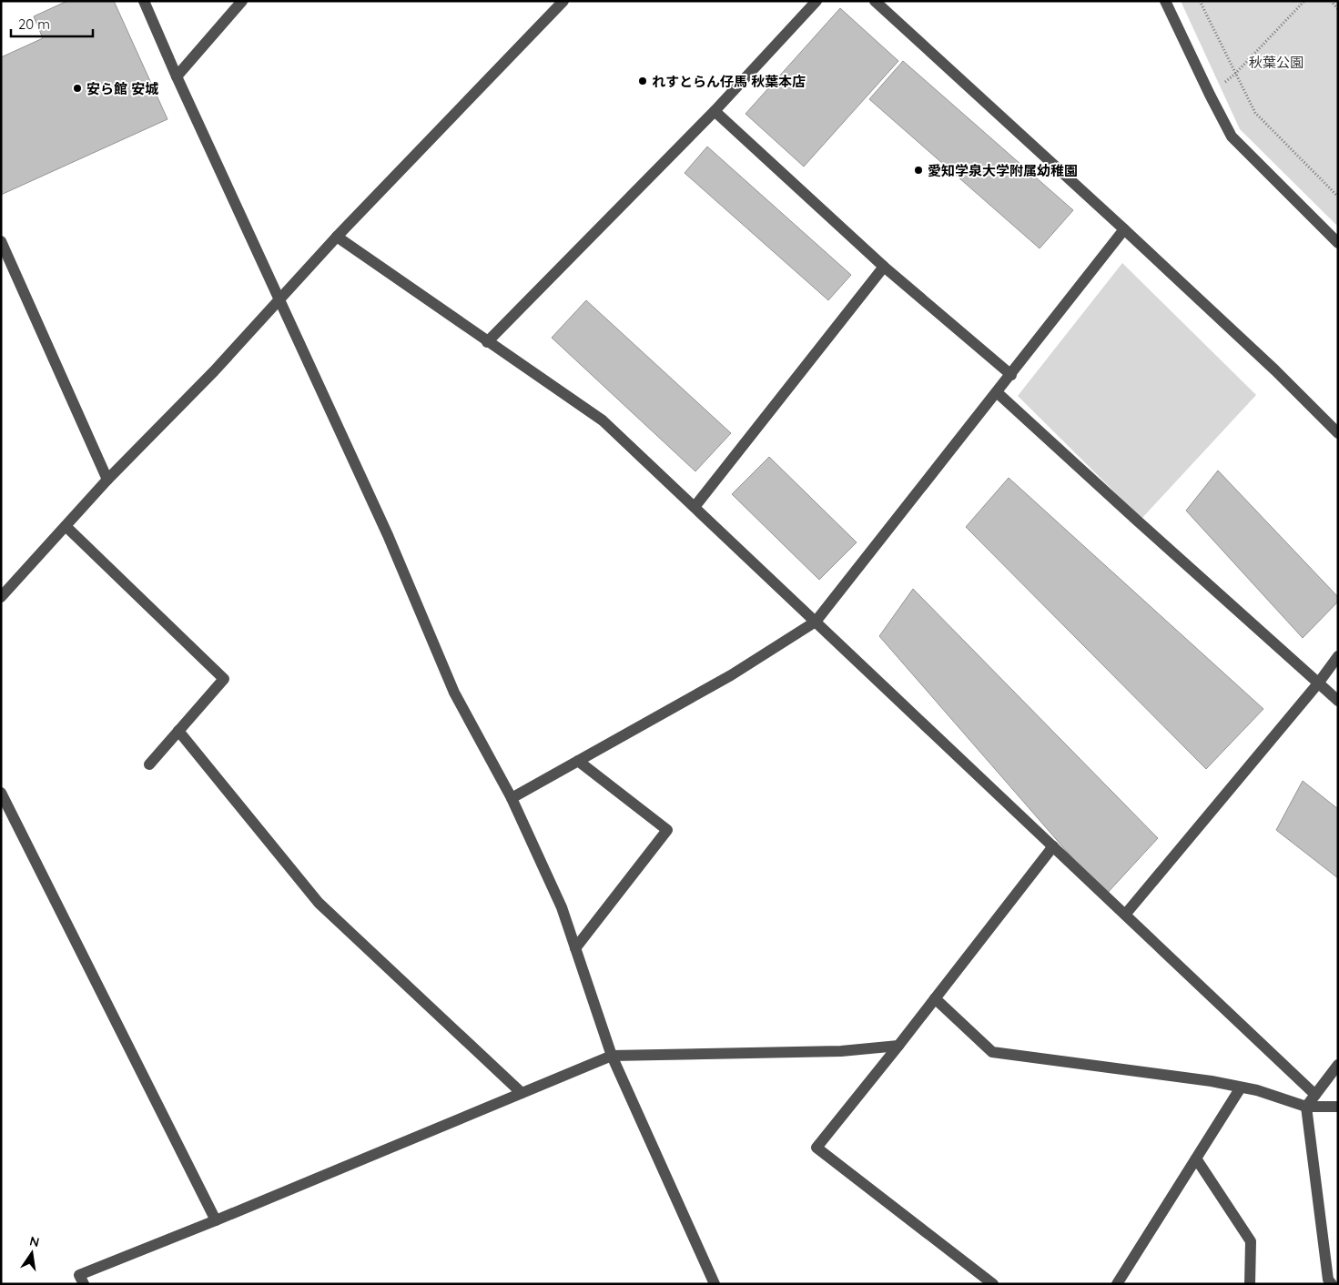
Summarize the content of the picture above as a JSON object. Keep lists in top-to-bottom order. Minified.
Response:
{"parks":["秋葉公園"],"places":["れすとらん仔馬 秋葉本店","安ら館 安城","愛知学泉大学附属幼稚園"],"scale_bar":"20 m","north":"top"}
